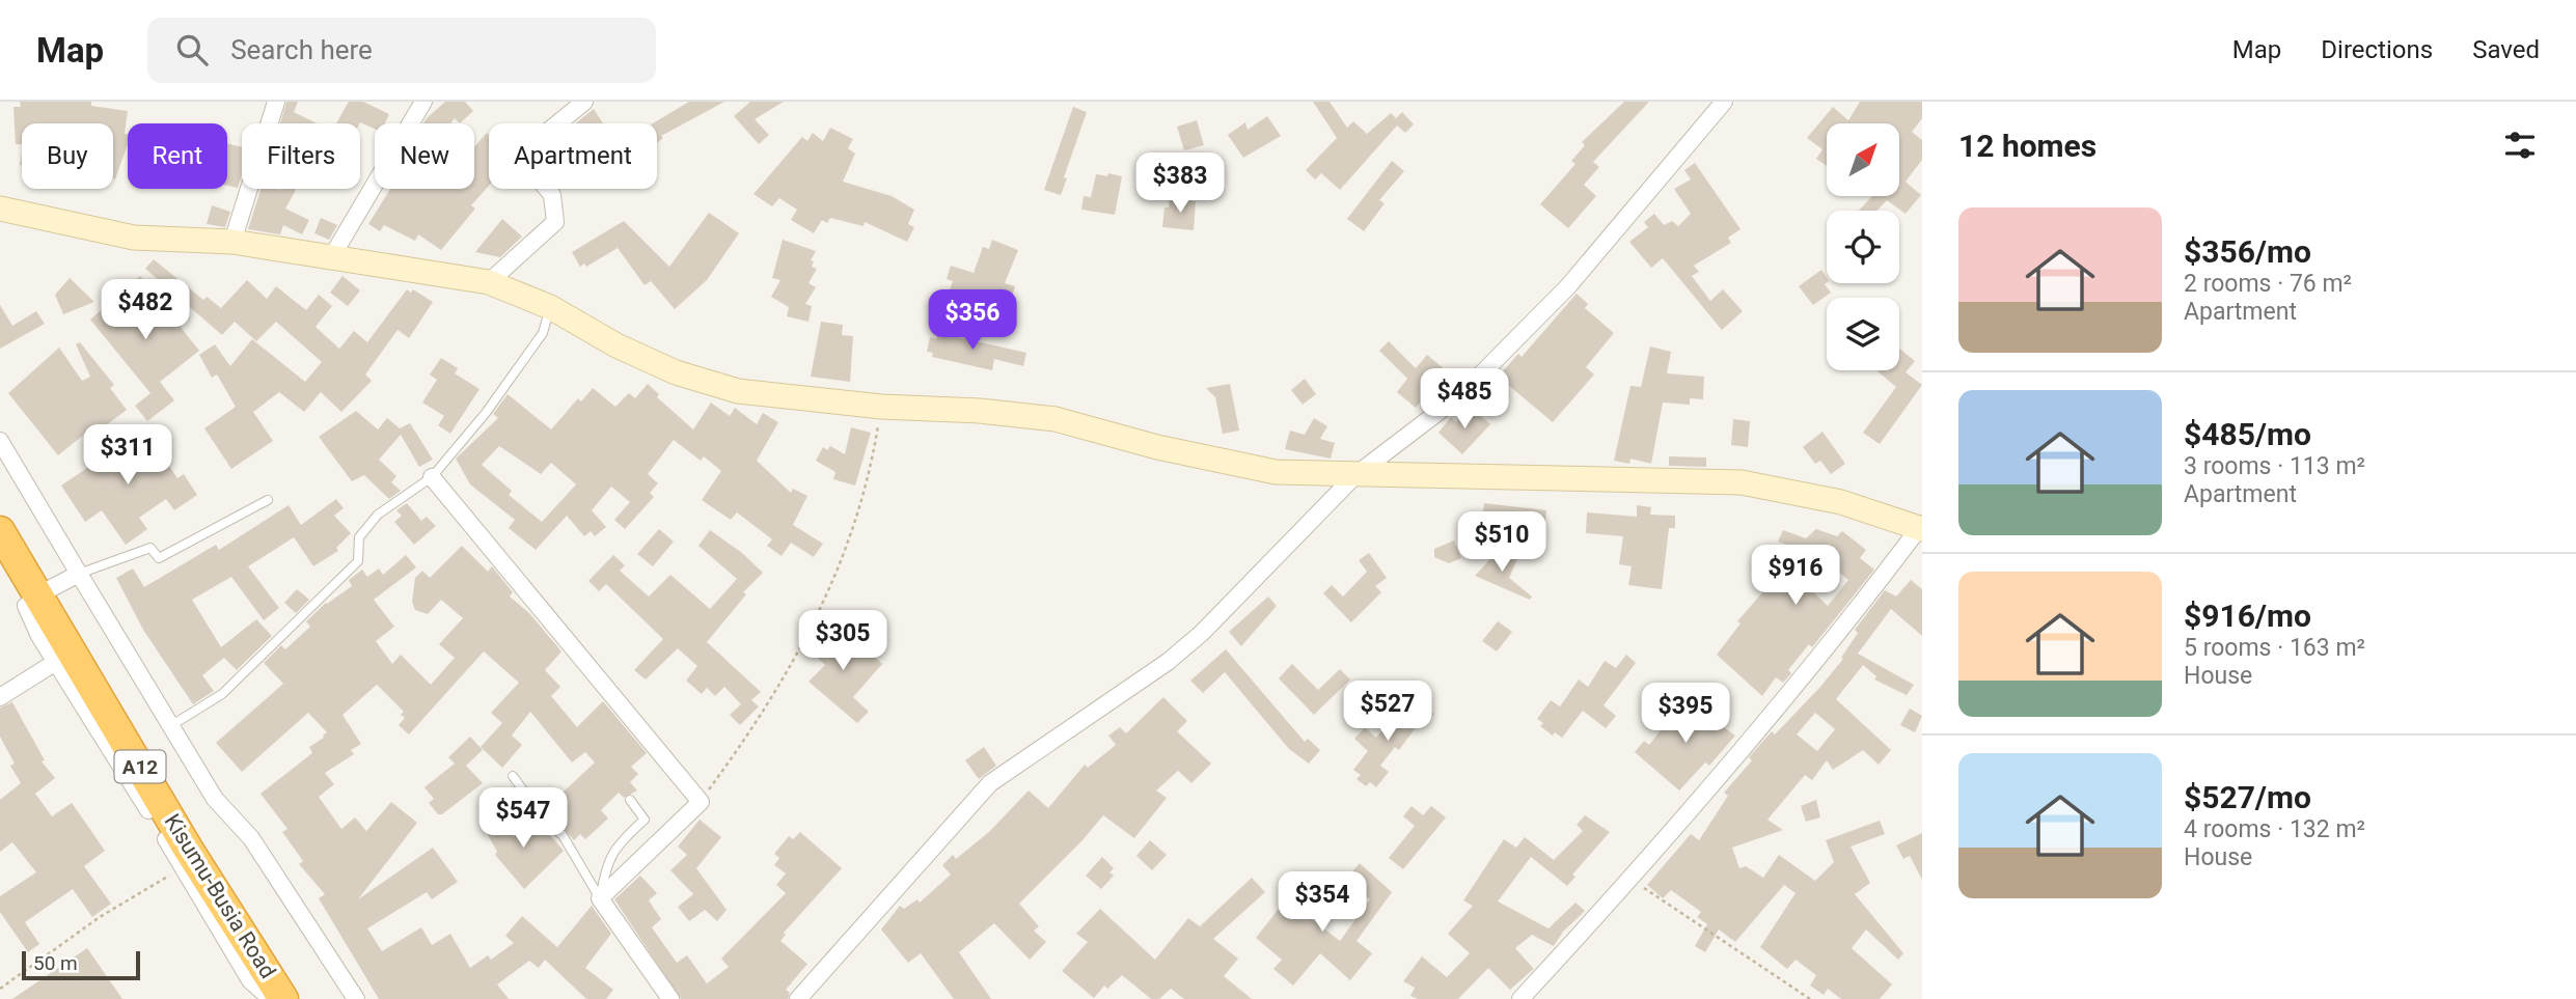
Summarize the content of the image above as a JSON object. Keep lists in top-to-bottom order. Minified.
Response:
{"streets":{"highway":["A12","Kisumu-Busia Road"]},"scale_bar":"50 m","north":"top right","page":{"header":"Map","search":"Search here","nav":["Map","Directions","Saved"],"heading":"12 homes","chip":["Buy","Rent","Filters","New","Apartment"],"price":["$383","$482","$356","$485","$311","$510","$916","$305","$527","$395","$547","$354"],"list":[{"name":"$356/mo","note":"2 rooms · 76 m² · Apartment"},{"name":"$485/mo","note":"3 rooms · 113 m² · Apartment"},{"name":"$916/mo","note":"5 rooms · 163 m² · House"},{"name":"$527/mo","note":"4 rooms · 132 m² · House"}],"scale":"50 m"}}
